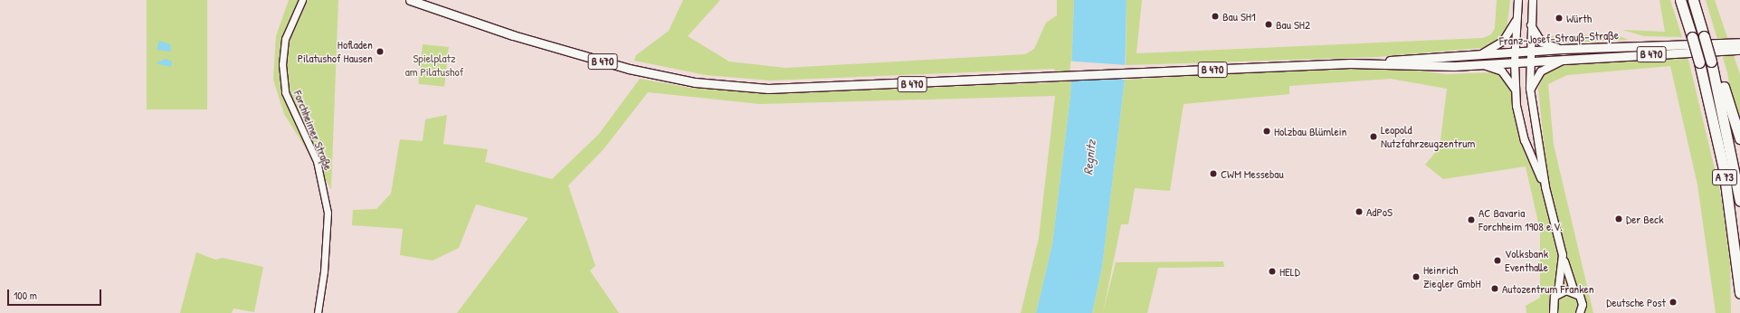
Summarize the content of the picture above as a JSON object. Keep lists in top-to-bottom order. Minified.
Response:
{"streets":{"highway":["A 73"],"main road":["Franz-Josef-Strauß-Straße","B 470"],"street":["Forchheimer Straße"]},"water":["Regnitz"],"parks":["Spielplatz am Pilatushof"],"places":["Bau SH1","Würth","Bau SH2","Hofladen Pilatushof Hausen","Holzbau Blümlein","Leopold Nutzfahrzeugzentrum","CWM Messebau","AdPoS","Der Beck","AC Bavaria Forchheim 1908 e.V.","Volksbank Eventhalle","HELD","Heinrich Ziegler GmbH","Autozentrum Franken","Deutsche Post"],"scale_bar":"100 m"}
